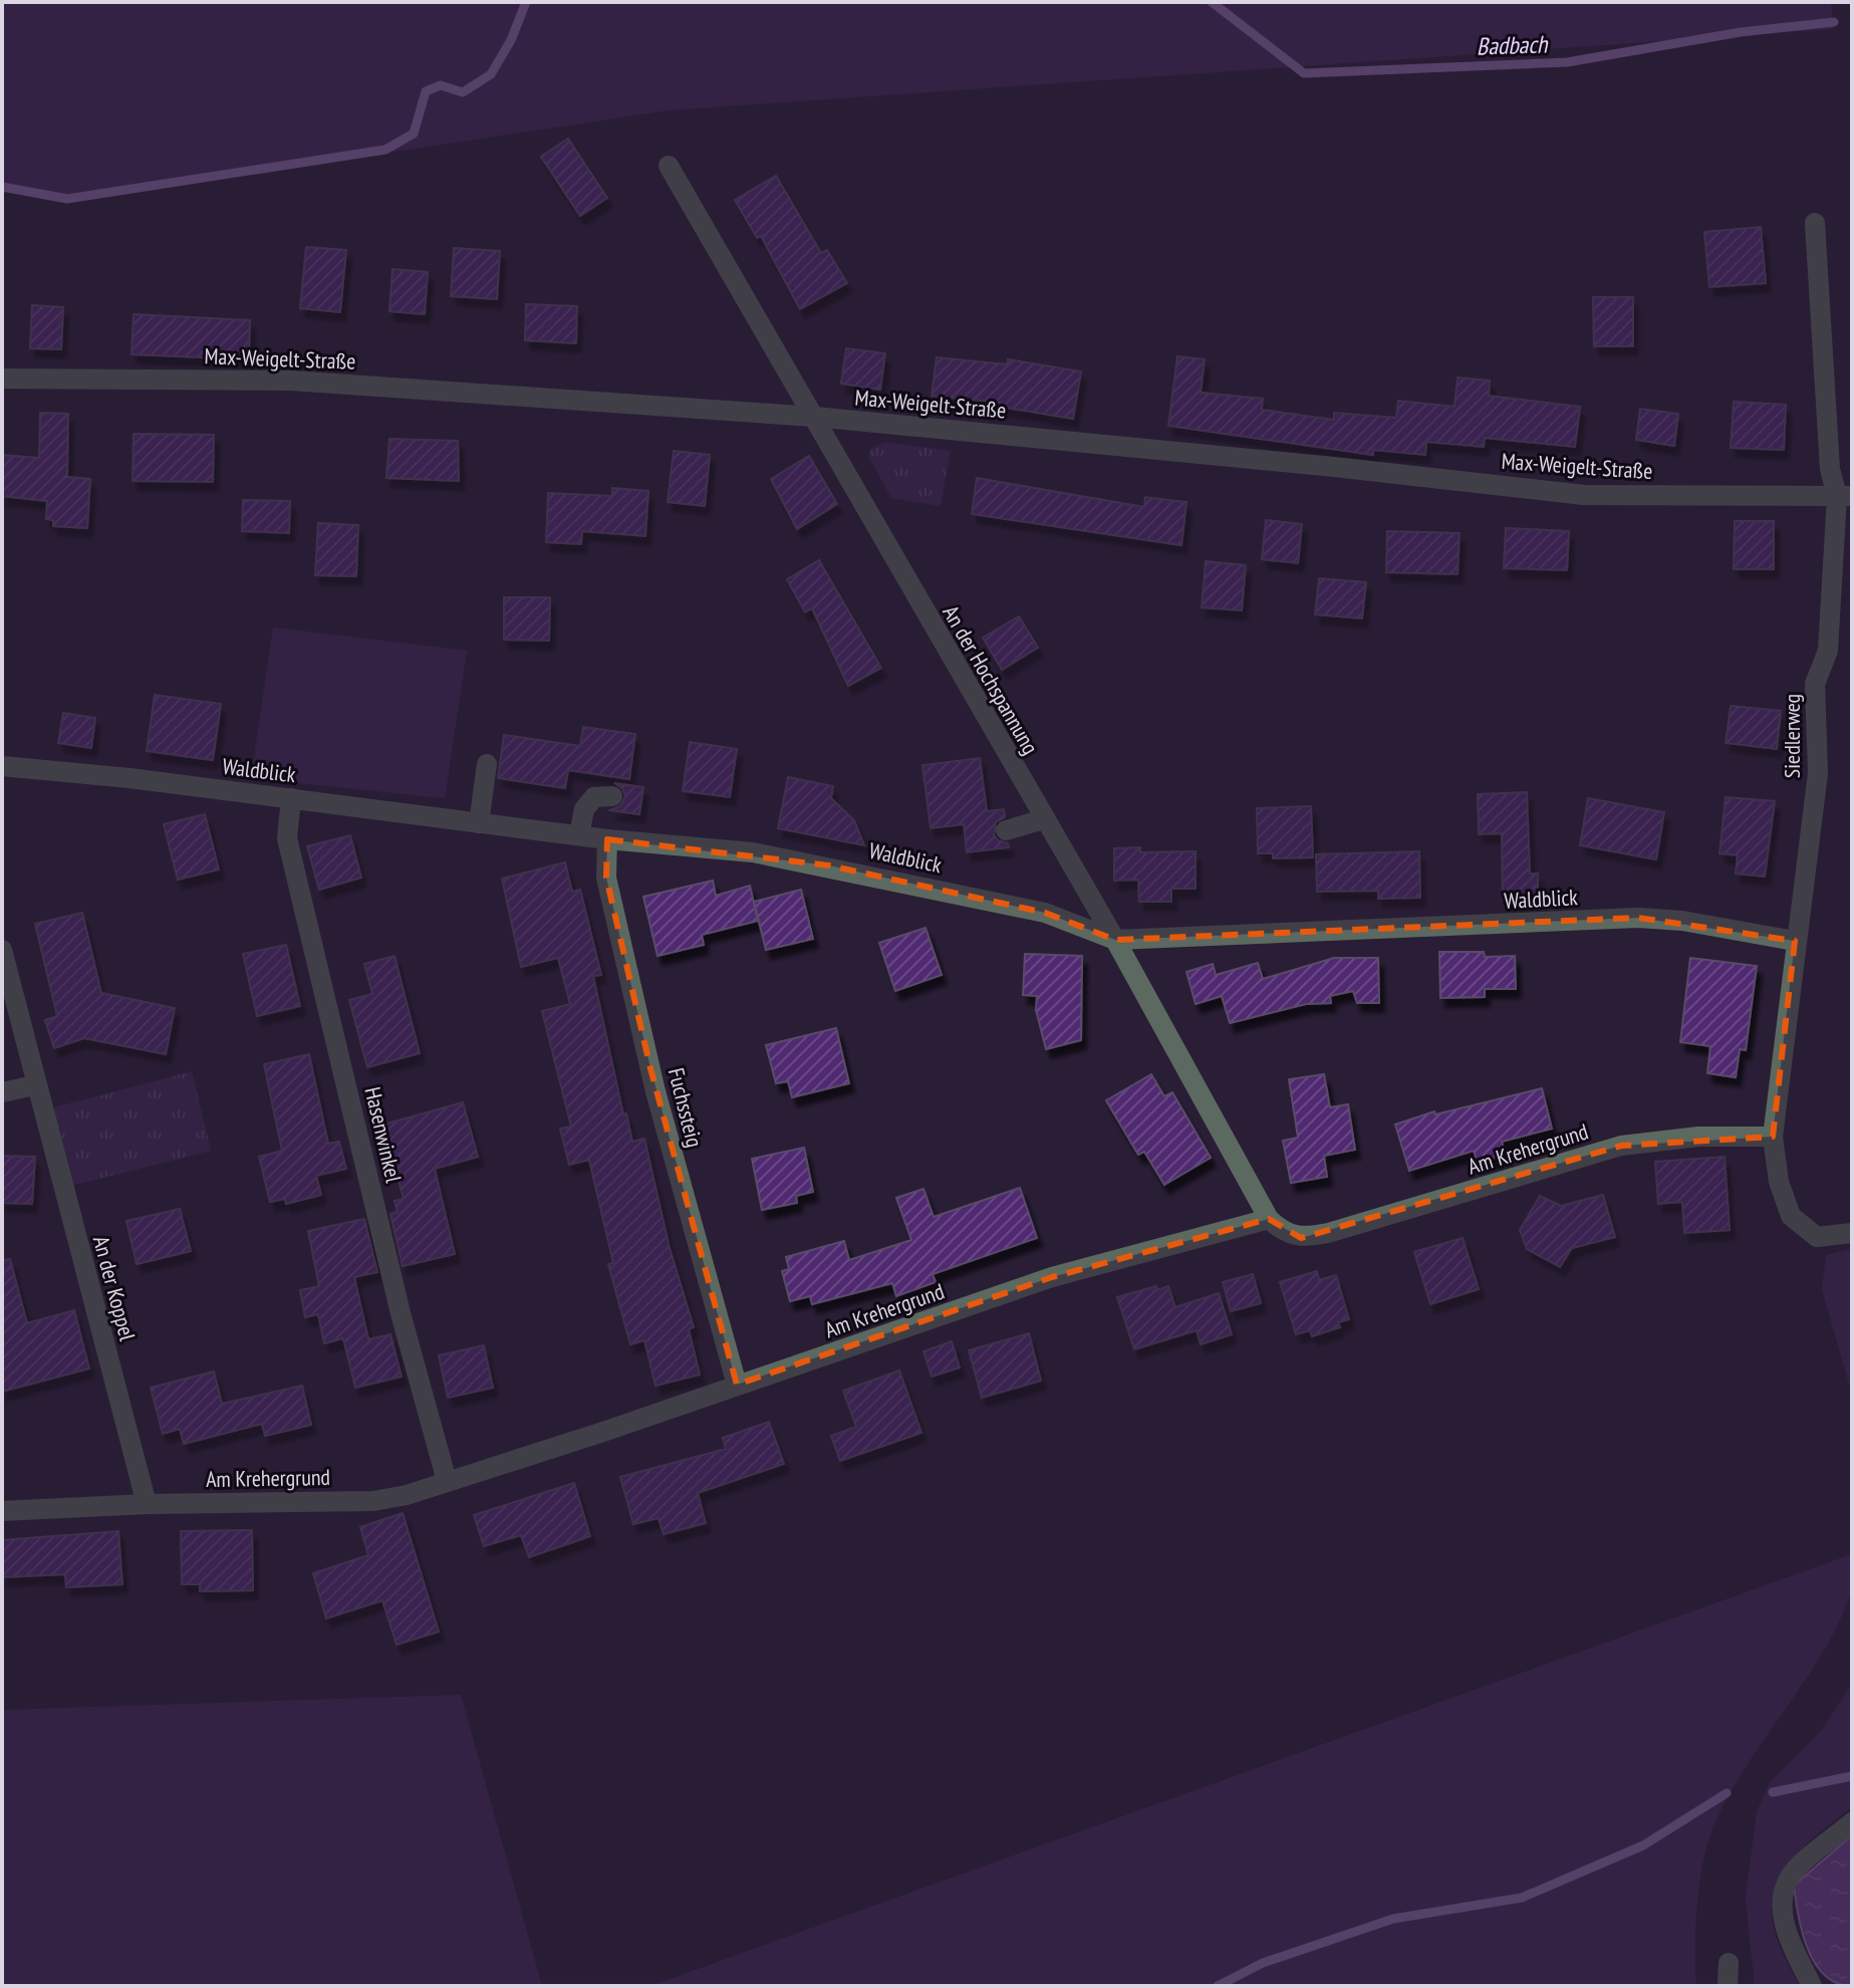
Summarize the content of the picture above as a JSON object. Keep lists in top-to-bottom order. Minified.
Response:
{"streets":{"street":["Max-Weigelt-Straße","An der Hochspannung","Siedlerweg","Waldblick","Fuchssteig","Hasenwinkel","Am Krehergrund","An der Koppel"]},"crossings":[["Max-Weigelt-Straße","An der Hochspannung"],["Max-Weigelt-Straße","Siedlerweg"],["An der Hochspannung","Waldblick"],["An der Hochspannung","Am Krehergrund"],["Siedlerweg","Waldblick"],["Siedlerweg","Am Krehergrund"],["Waldblick","Fuchssteig"],["Waldblick","Hasenwinkel"],["Fuchssteig","Am Krehergrund"],["Hasenwinkel","Am Krehergrund"],["Am Krehergrund","An der Koppel"]],"water":["Badbach"]}
